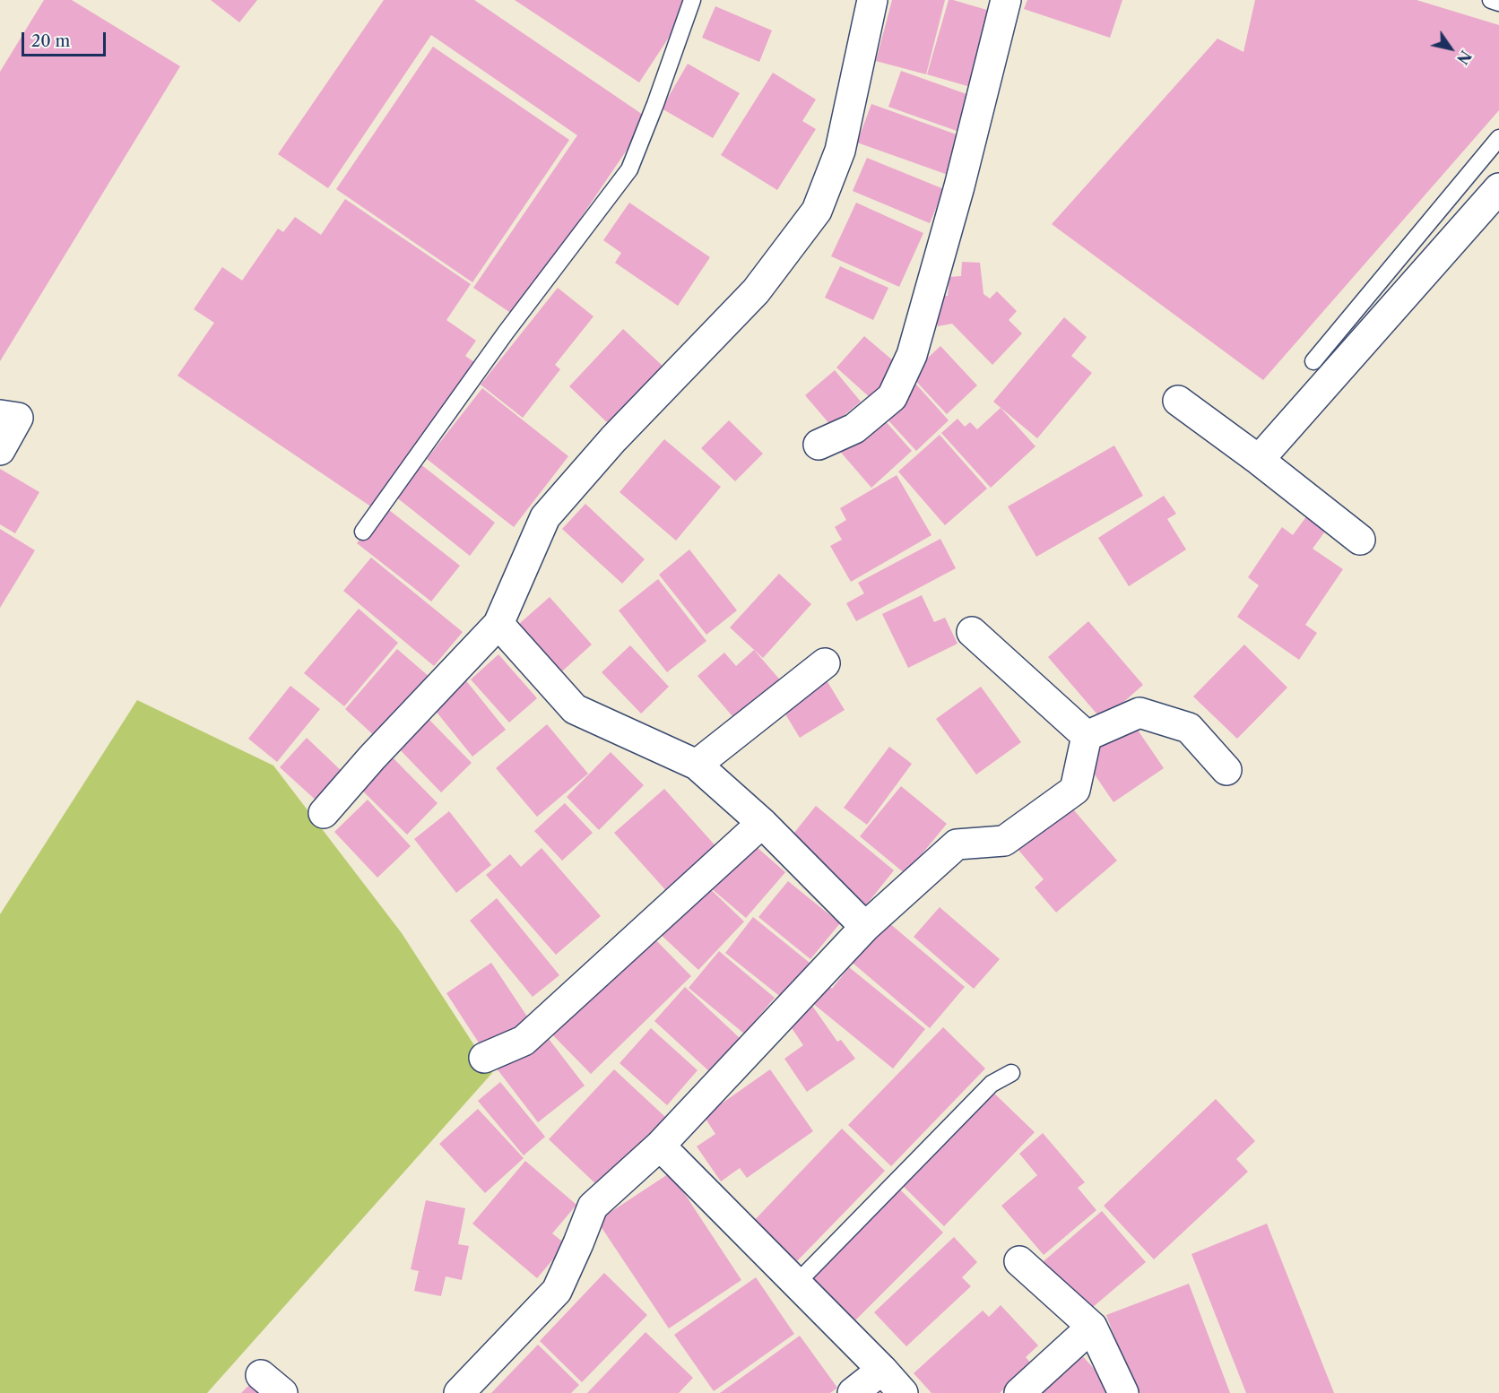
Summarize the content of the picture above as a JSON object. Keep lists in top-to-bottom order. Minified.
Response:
{"scale_bar":"20 m","north":"bottom right"}
